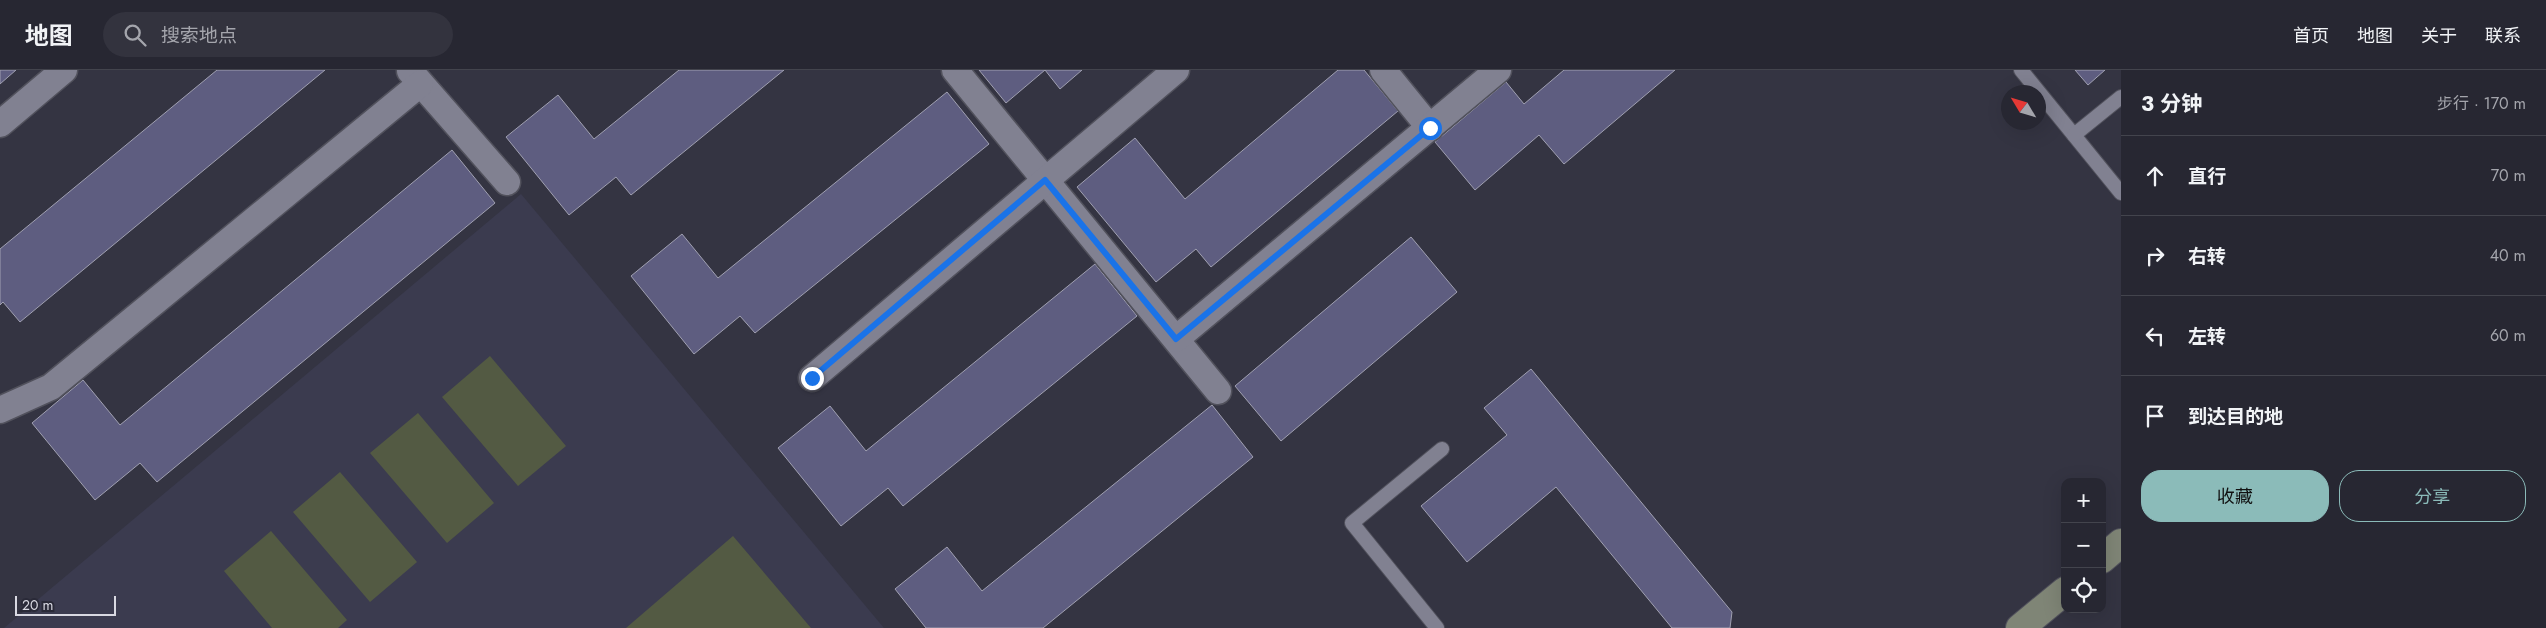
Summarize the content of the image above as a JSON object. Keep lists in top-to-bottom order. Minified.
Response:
{"scale_bar":"20 m","north":"top left","page":{"header":"地图","search":"搜索地点","nav":["首页","地图","关于","联系"],"heading":["3 分钟","步行 · 170 m"],"list":[["直行","70 m"],["右转","40 m"],["左转","60 m"],"到达目的地"],"buttons":["收藏","分享"],"map_buttons":["+","−"],"scale":"20 m"}}
